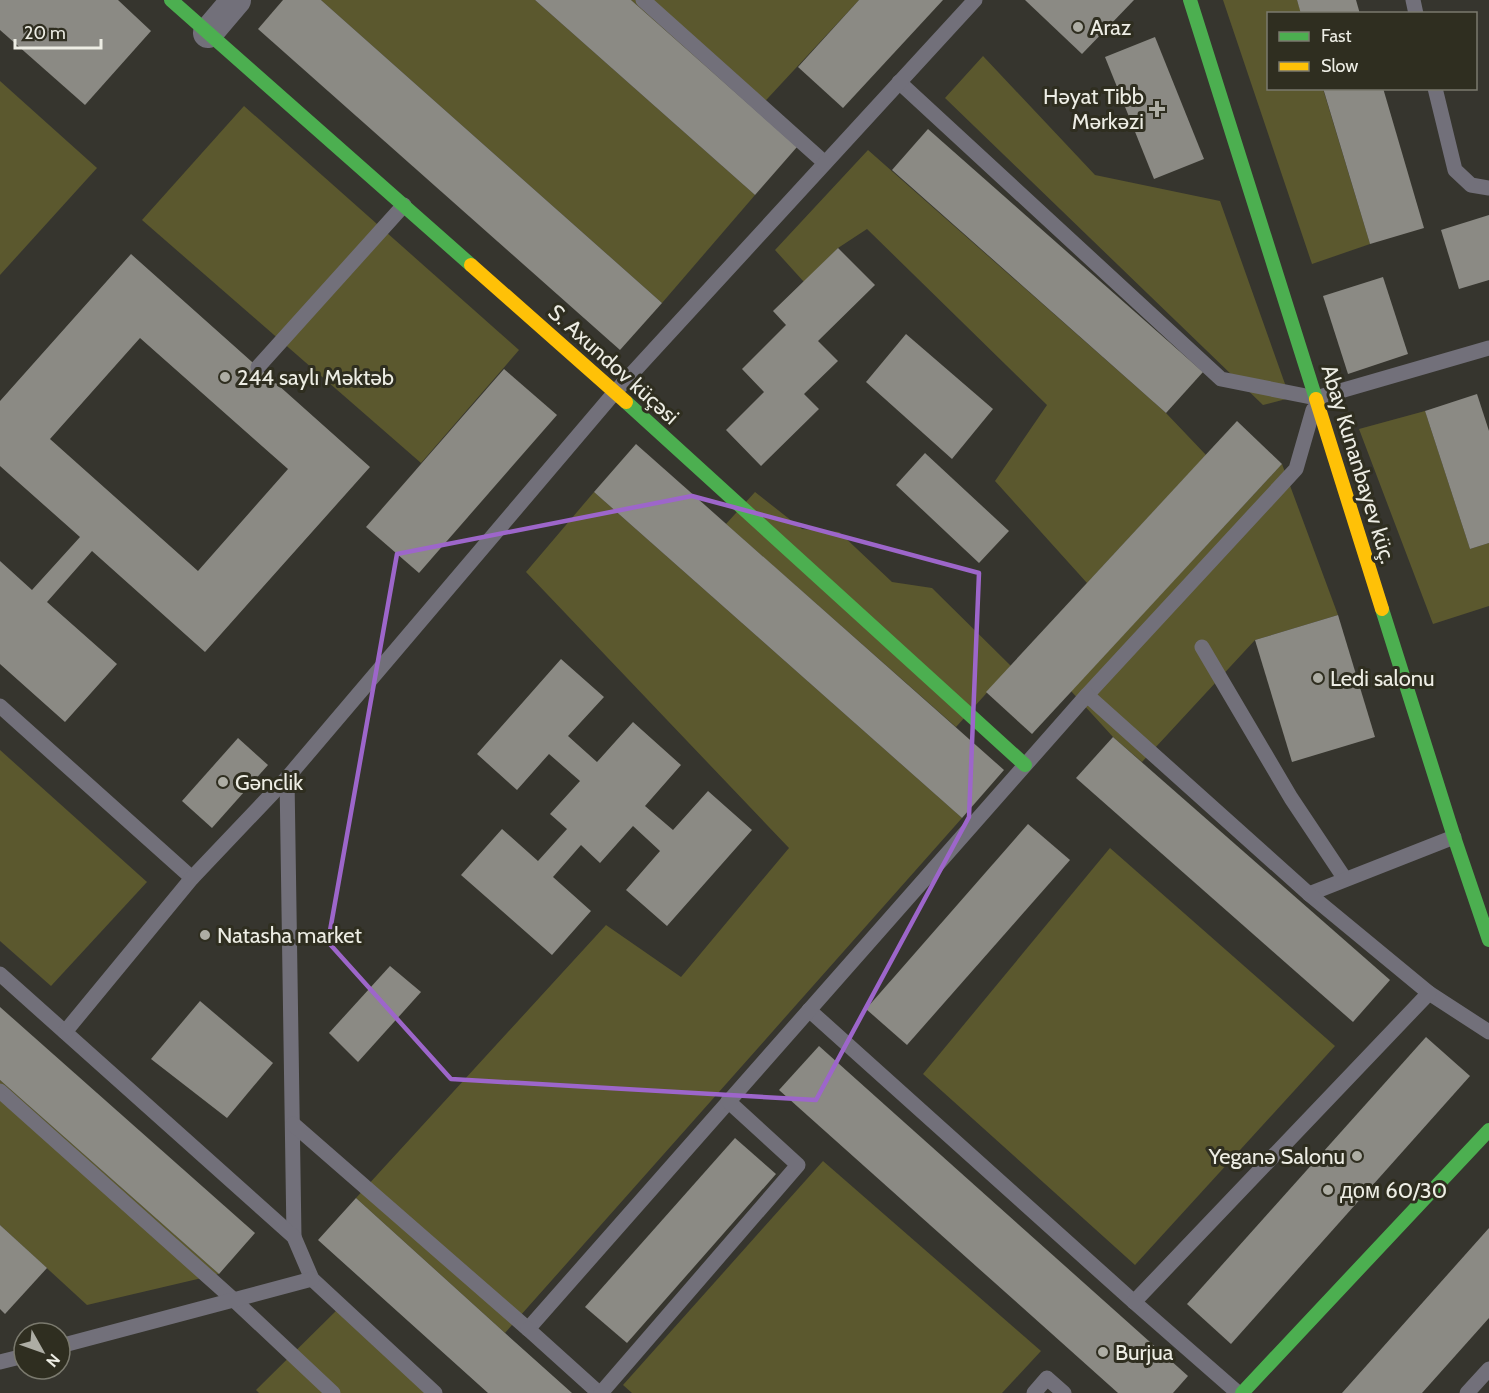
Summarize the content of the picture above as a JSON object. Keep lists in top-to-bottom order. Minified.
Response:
{"streets":{"street":["S. Axundov küçəsi","Abay Kunanbayev küç."]},"places":{"other":["Araz","244 saylı Məktəb","Ledi salonu","Gənclik","Natasha market","Yeganə Salonu","дом 60/30","Burjua"],"health":["Həyat Tibb Mərkəzi"]},"legend":["Fast","Slow"],"scale_bar":"20 m","north":"bottom right"}
